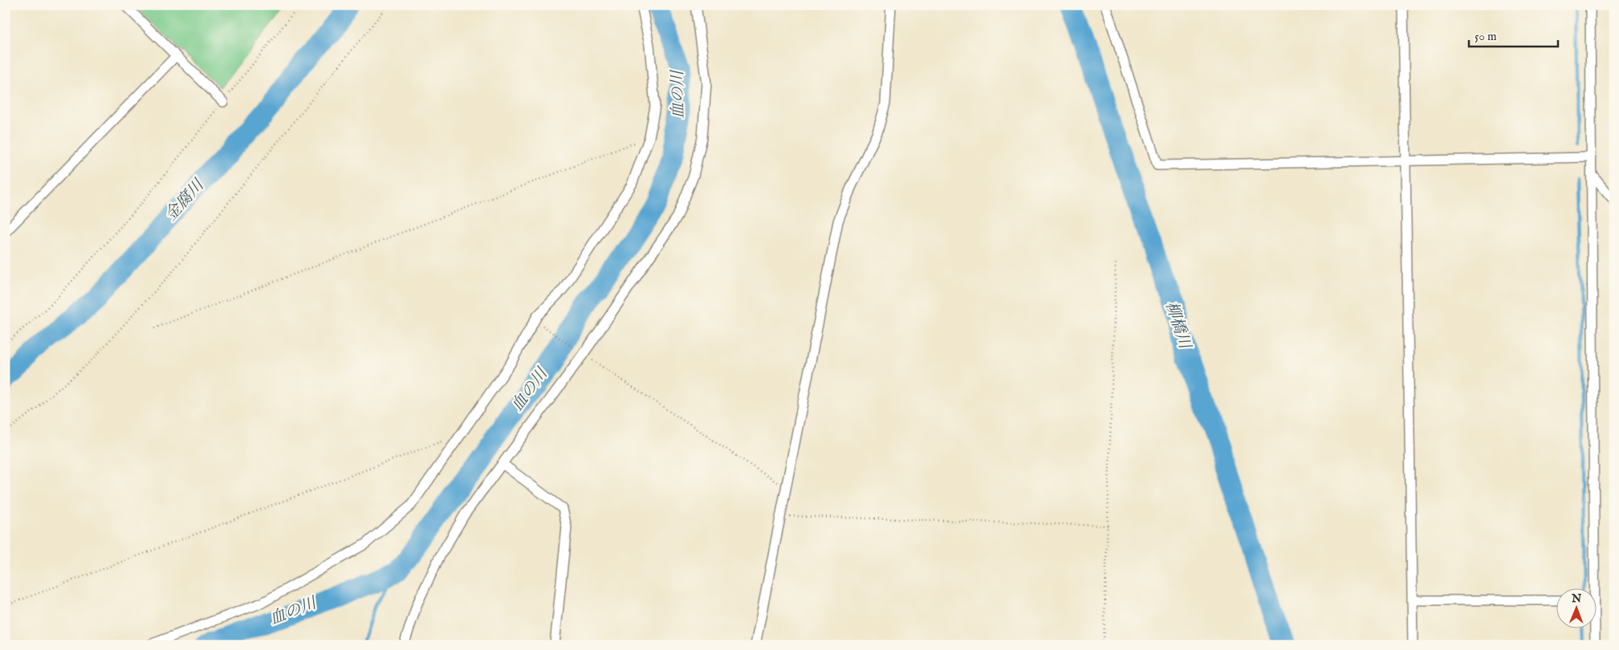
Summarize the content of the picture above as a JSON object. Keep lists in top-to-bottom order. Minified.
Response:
{"water":["血の川","金腐川","柳橋川"],"scale_bar":"50 m","north":"top"}
